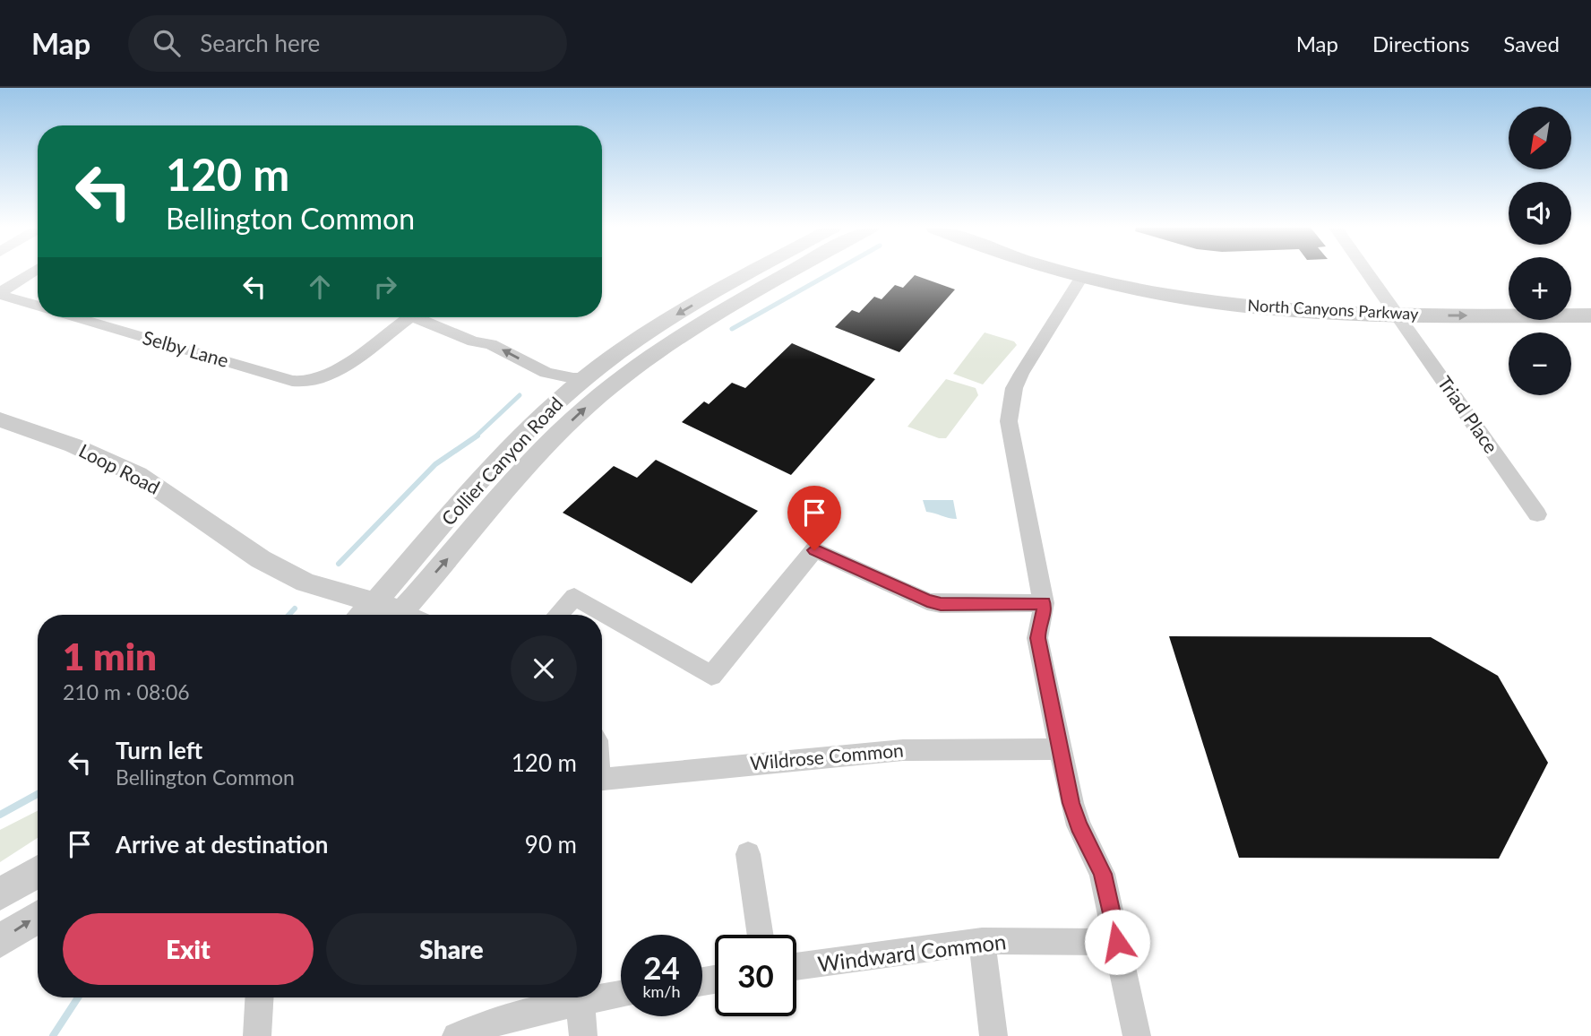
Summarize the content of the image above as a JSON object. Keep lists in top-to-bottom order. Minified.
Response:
{"streets":{"main road":["North Canyons Parkway"],"street":["Selby Lane","Triad Place","Collier Canyon Road","Loop Road","Wildrose Common","Windward Common"]},"crossings":[["North Canyons Parkway","Triad Place"],["Collier Canyon Road","Loop Road"]],"north":"bottom left","page":{"header":"Map","search":"Search here","nav":["Map","Directions","Saved"],"map_buttons":["+","−"],"turn":["120 m","Bellington Common"],"heading":["1 min","210 m · 08:06"],"list":[{"name":"Turn left","note":"Bellington Common","value":"120 m"},{"name":"Arrive at destination","value":"90 m"}],"buttons":["Exit","Share"],"speed":"24 km/h","limit":"30"}}
